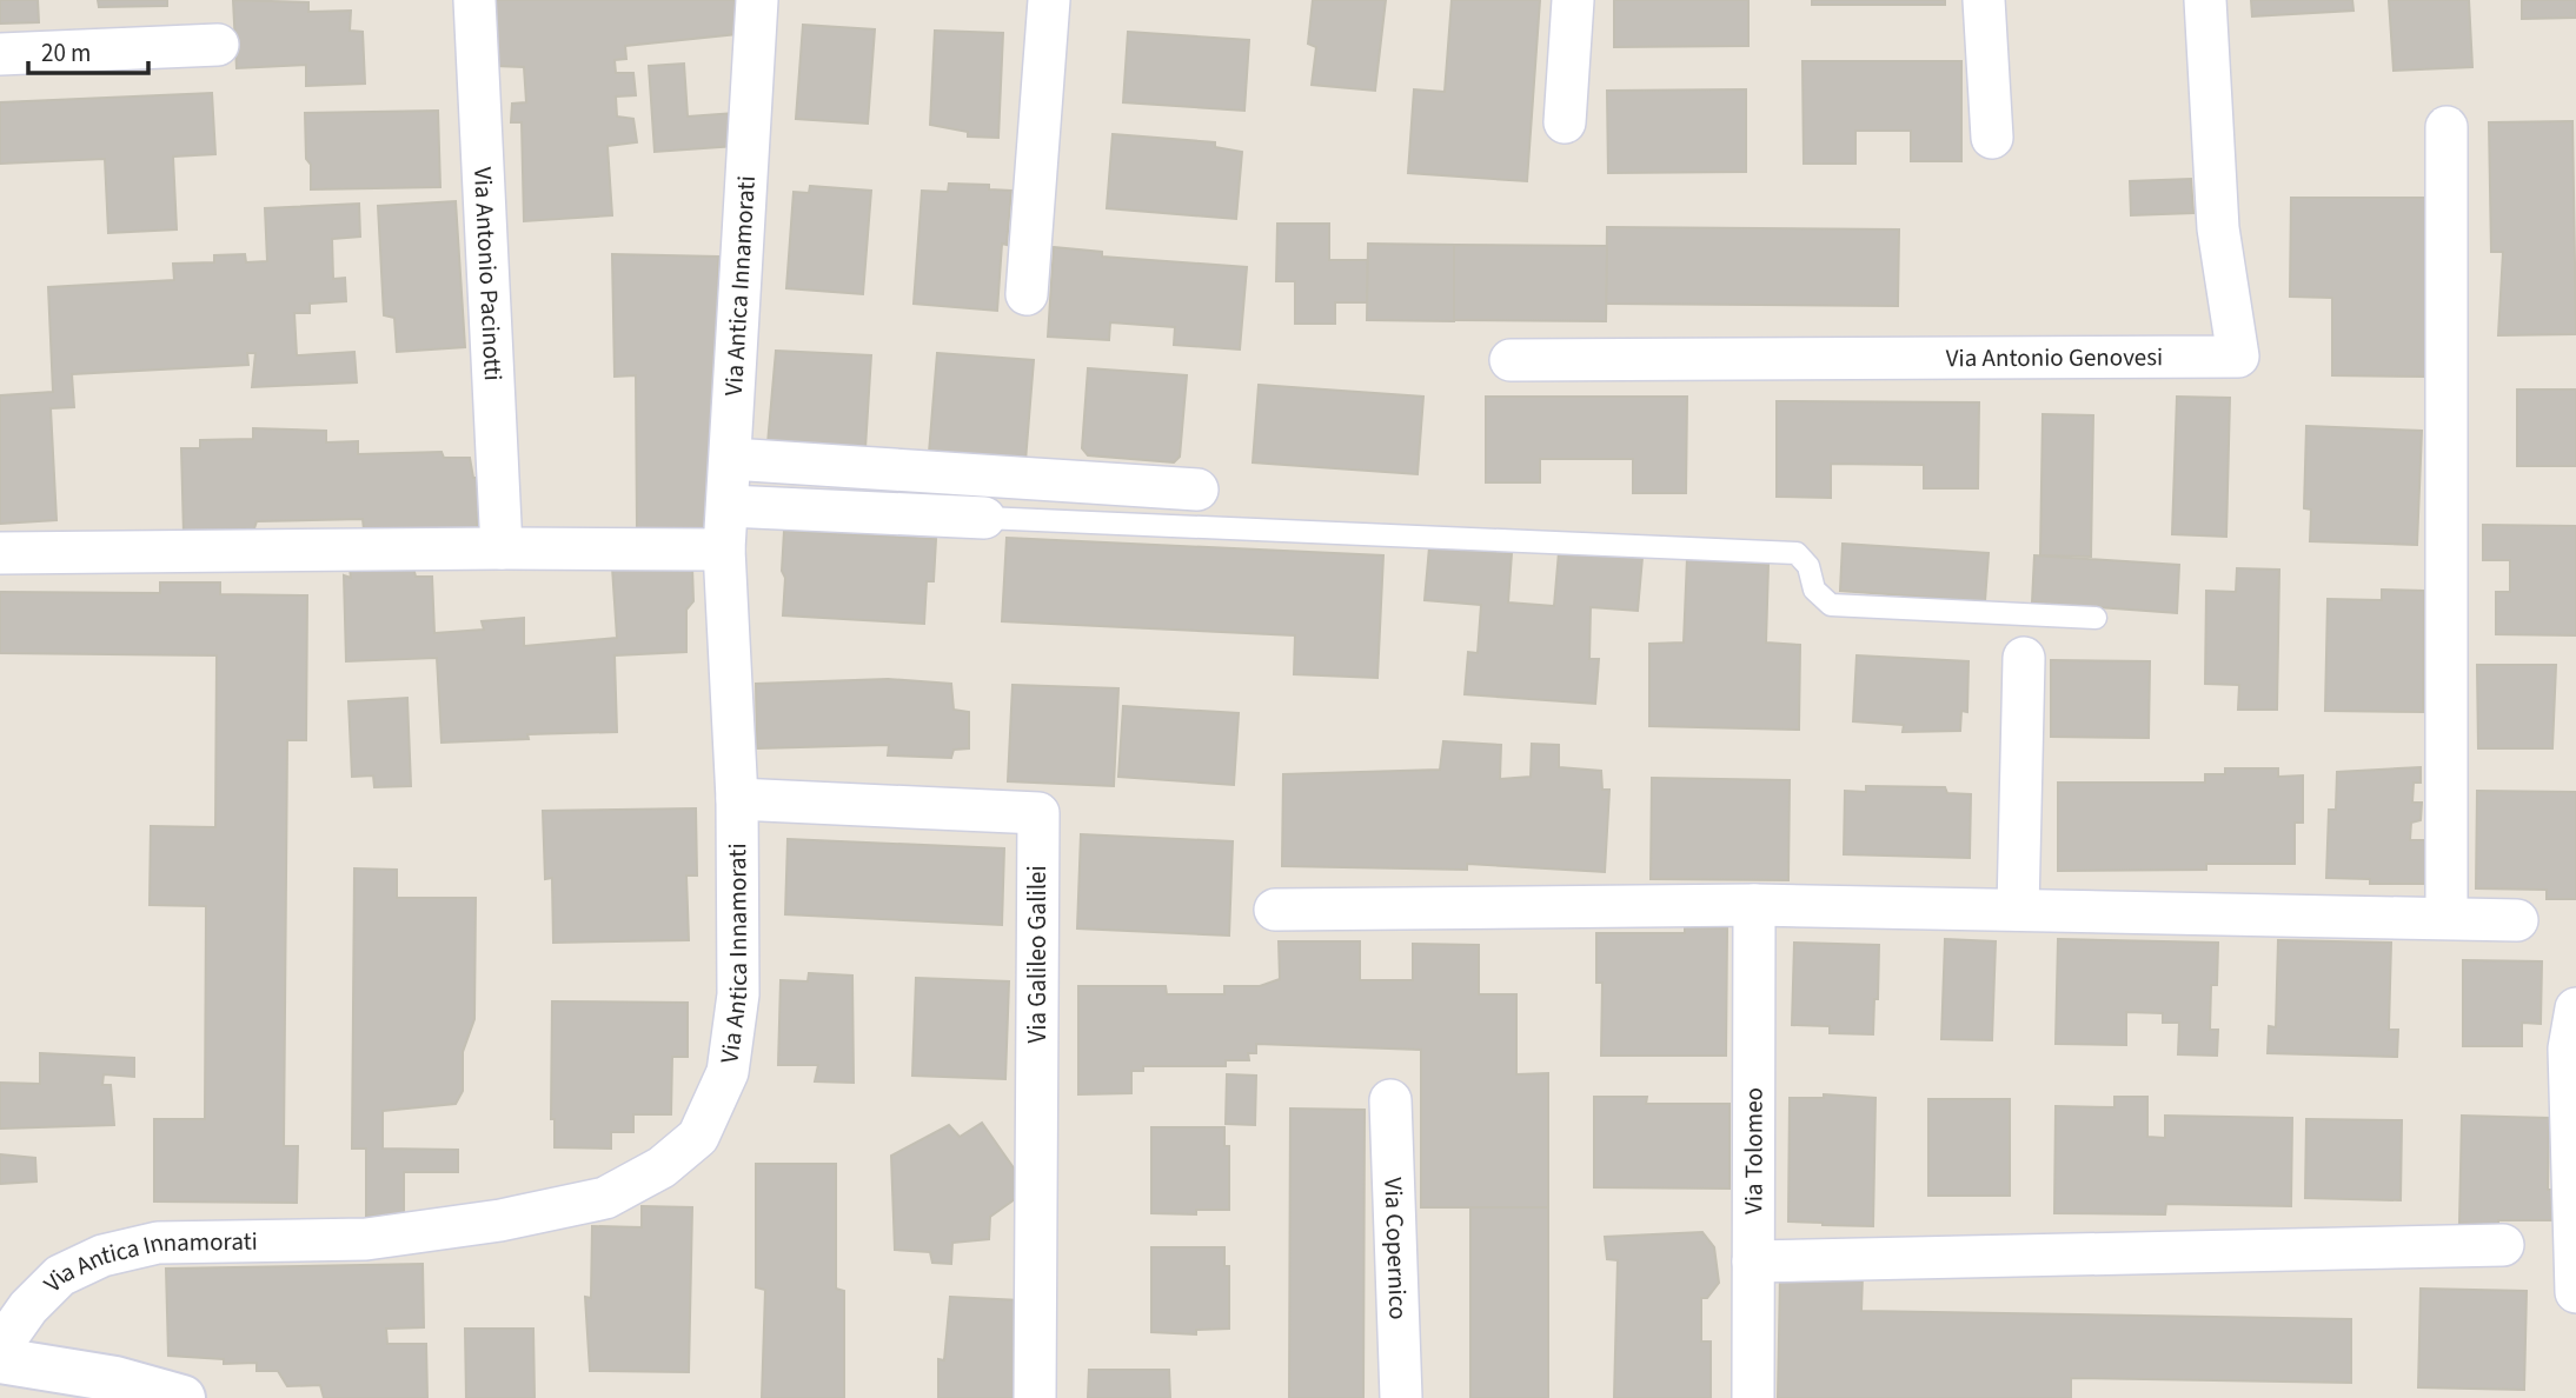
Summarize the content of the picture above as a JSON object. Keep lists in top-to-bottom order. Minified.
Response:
{"streets":{"street":["Via Antonio Pacinotti","Via Antica Innamorati","Via Antonio Genovesi","Via Galileo Galilei","Via Tolomeo","Via Copernico"]},"crossings":[["Via Antica Innamorati","Via Galileo Galilei"]],"scale_bar":"20 m"}
